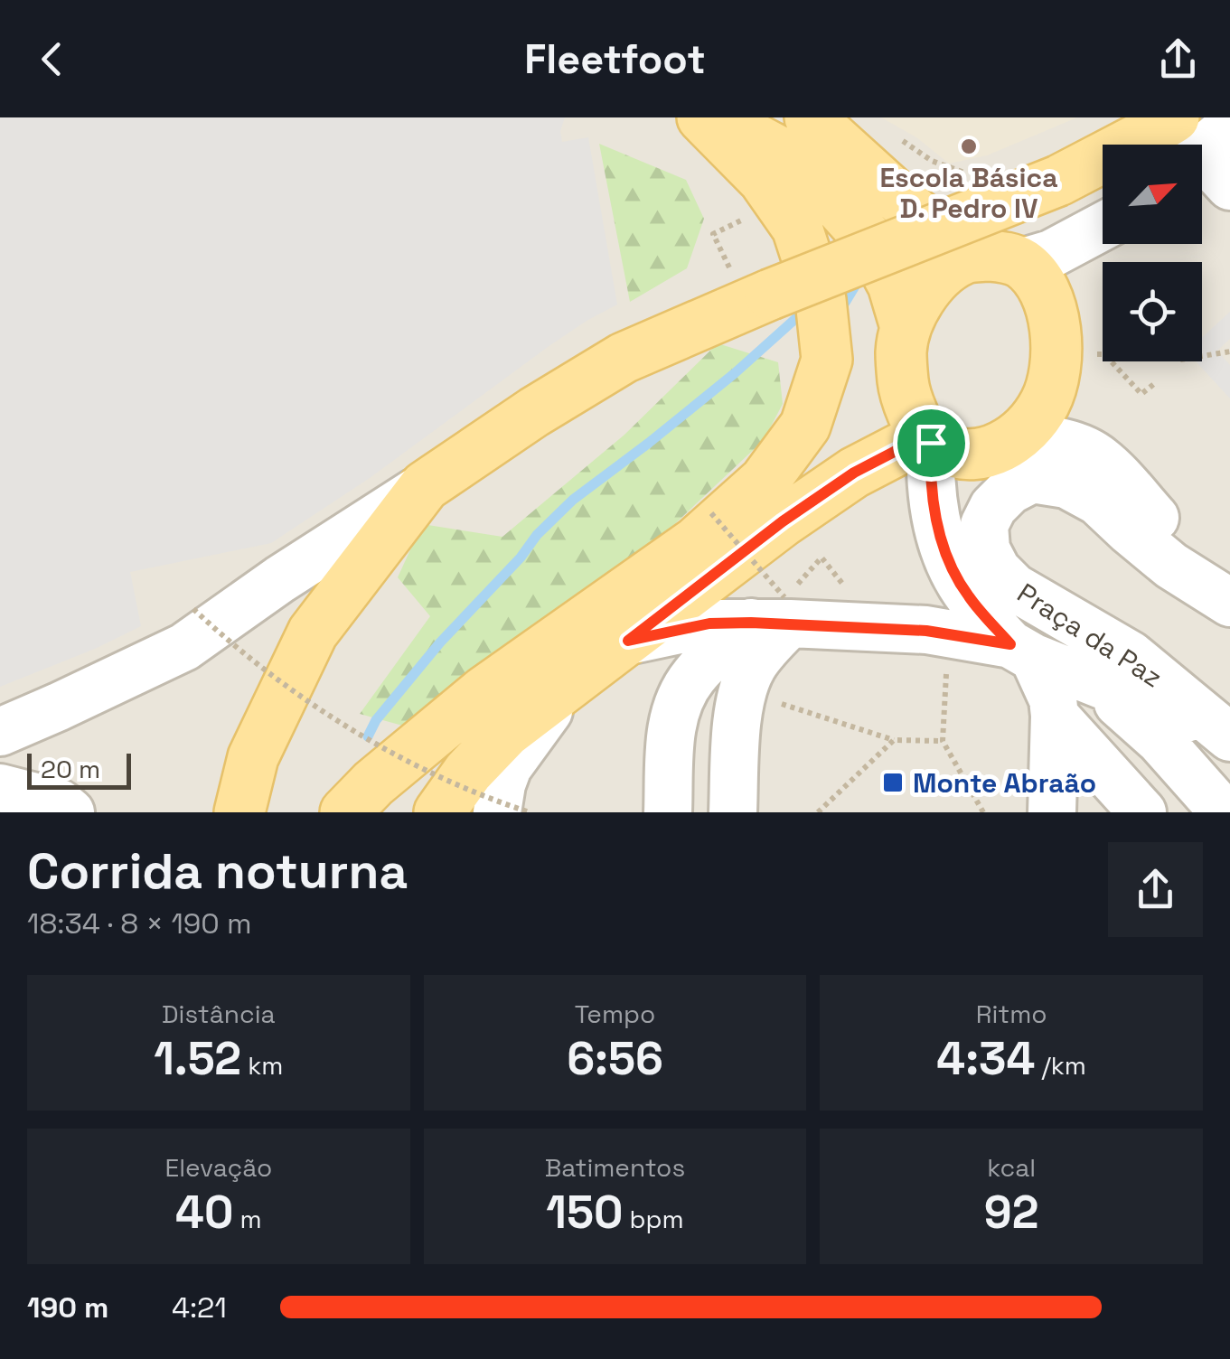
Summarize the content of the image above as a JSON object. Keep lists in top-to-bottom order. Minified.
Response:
{"streets":{"street":["Praça da Paz"]},"places":{"other":["Escola Básica D. Pedro IV"],"transit":["Monte Abraão"]},"scale_bar":"20 m","north":"top right","page":{"header":"Fleetfoot","scale":"20 m","heading":["Corrida noturna","18:34 · 8 × 190 m"],"stats":[["Distância","1.52 km"],["Tempo","6:56"],["Ritmo","4:34 /km"],["Elevação","40 m"],["Batimentos","150 bpm"],["kcal","92"]],"list":[{"name":"190 m","note":"4:21"}]}}
